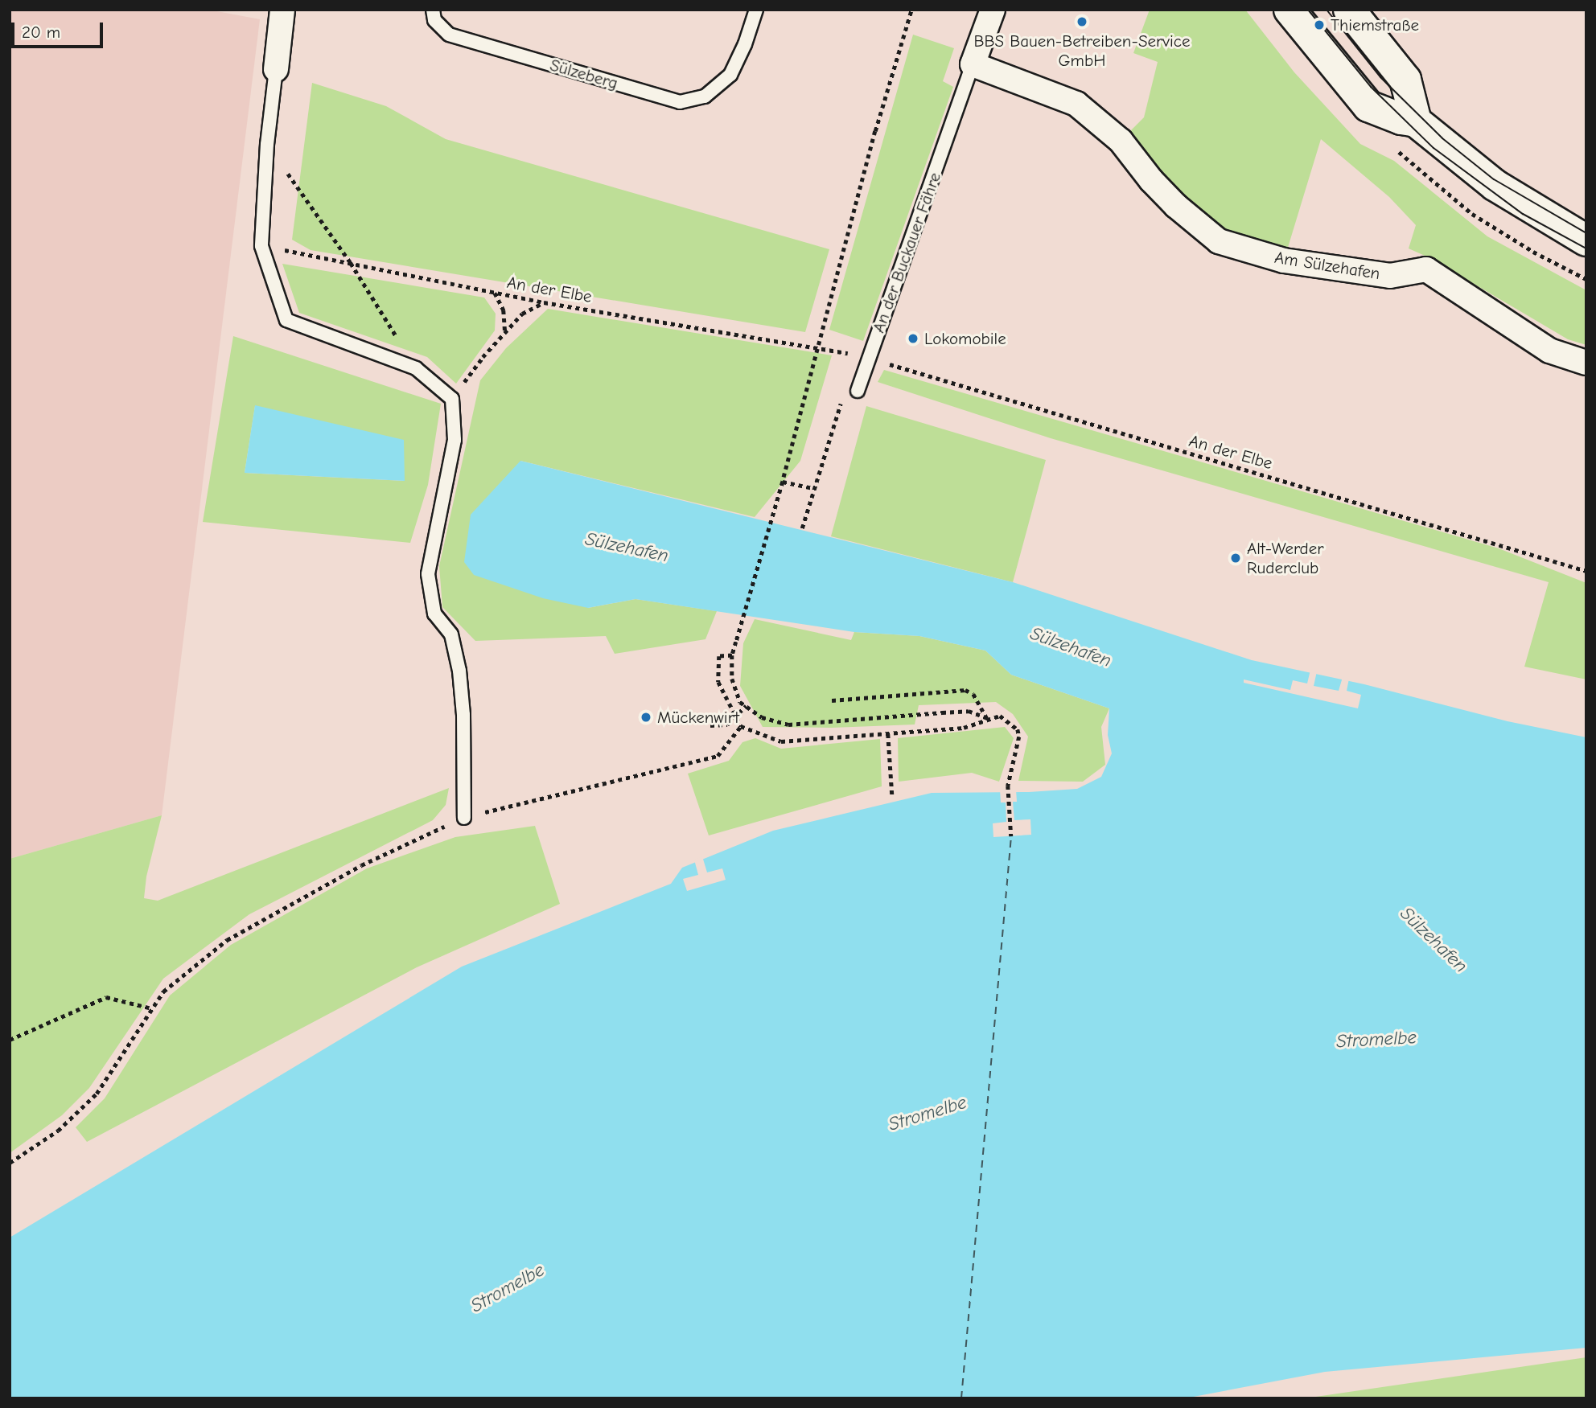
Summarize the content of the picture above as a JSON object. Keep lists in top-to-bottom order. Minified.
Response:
{"streets":{"street":["An der Buckauer Fähre","Am Sülzehafen"],"lane":["Sülzeberg"],"path":["An der Elbe"]},"crossings":[["An der Buckauer Fähre","Am Sülzehafen"],["An der Buckauer Fähre","An der Elbe"]],"water":["Sülzehafen","Stromelbe"],"places":["BBS Bauen-Betreiben-Service GmbH","Thiemstraße","Lokomobile","Alt-Werder Ruderclub","Mückenwirt"],"scale_bar":"20 m"}
